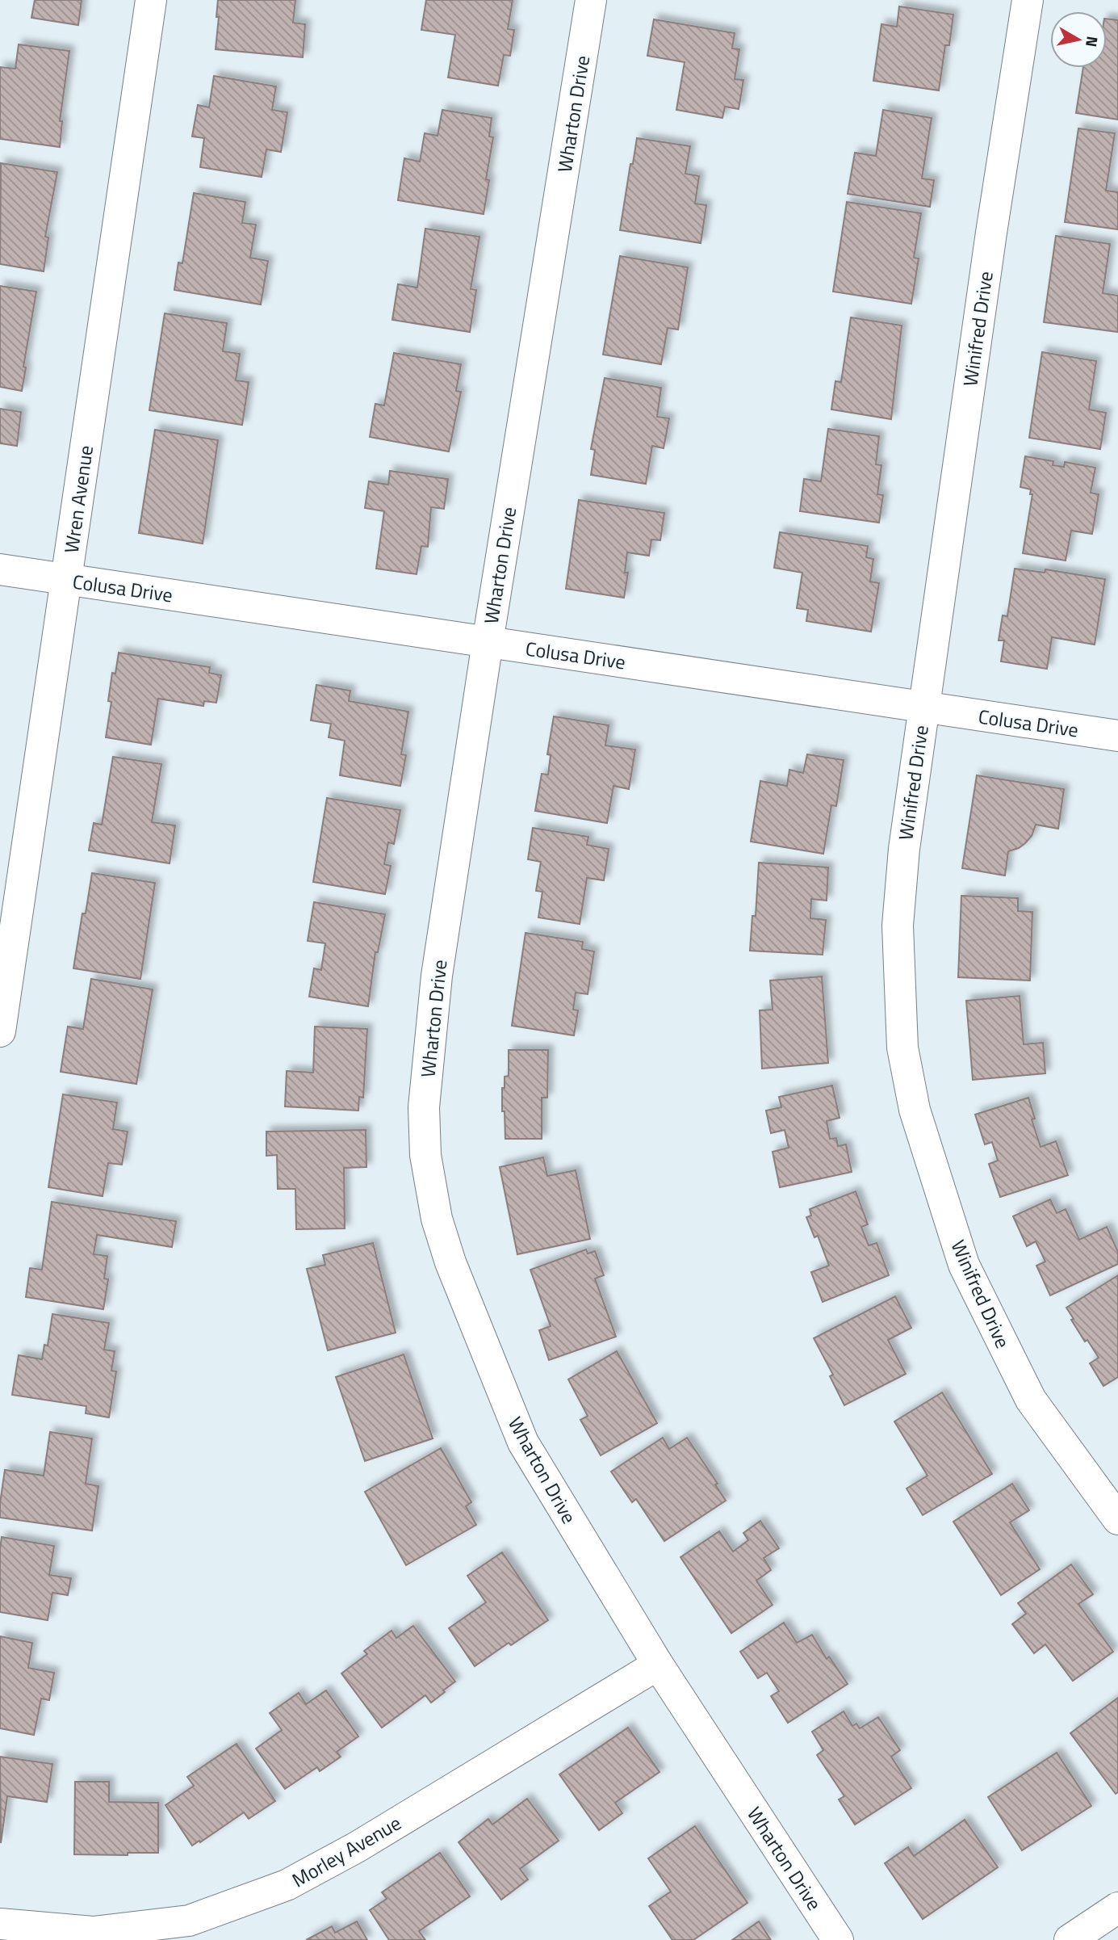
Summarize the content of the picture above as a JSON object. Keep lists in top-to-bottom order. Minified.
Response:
{"streets":{"street":["Wharton Drive","Winifred Drive","Wren Avenue","Colusa Drive","Morley Avenue"]},"crossings":[["Wharton Drive","Colusa Drive"],["Wharton Drive","Morley Avenue"],["Winifred Drive","Colusa Drive"],["Wren Avenue","Colusa Drive"]],"north":"right"}
